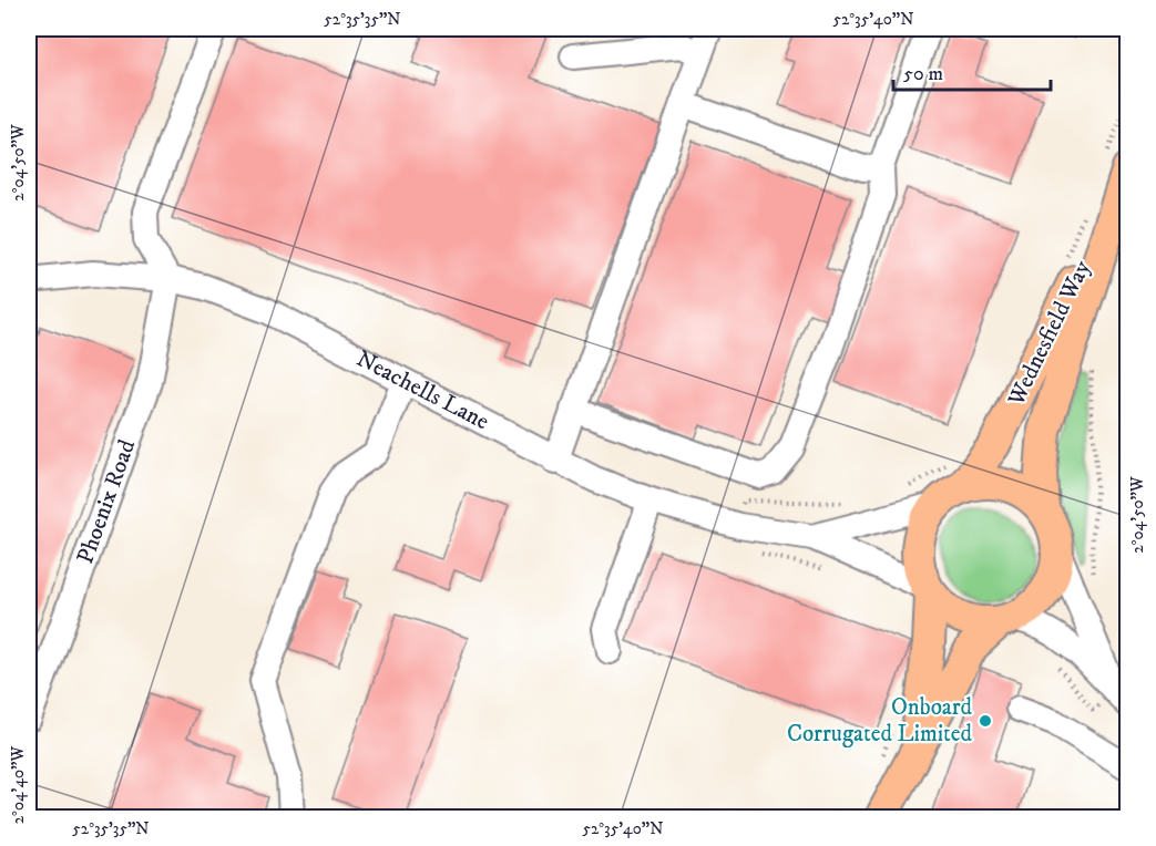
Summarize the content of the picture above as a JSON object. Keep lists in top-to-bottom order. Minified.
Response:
{"streets":{"main road":["Wednesfield Way"],"street":["Neachells Lane","Phoenix Road"]},"crossings":[["Wednesfield Way","Neachells Lane"],["Neachells Lane","Phoenix Road"]],"places":["Onboard Corrugated Limited"],"scale_bar":"50 m","coordinates":["52°35'35\"N","52°35'40\"N","2°04'50\"W","2°04'40\"W"]}
